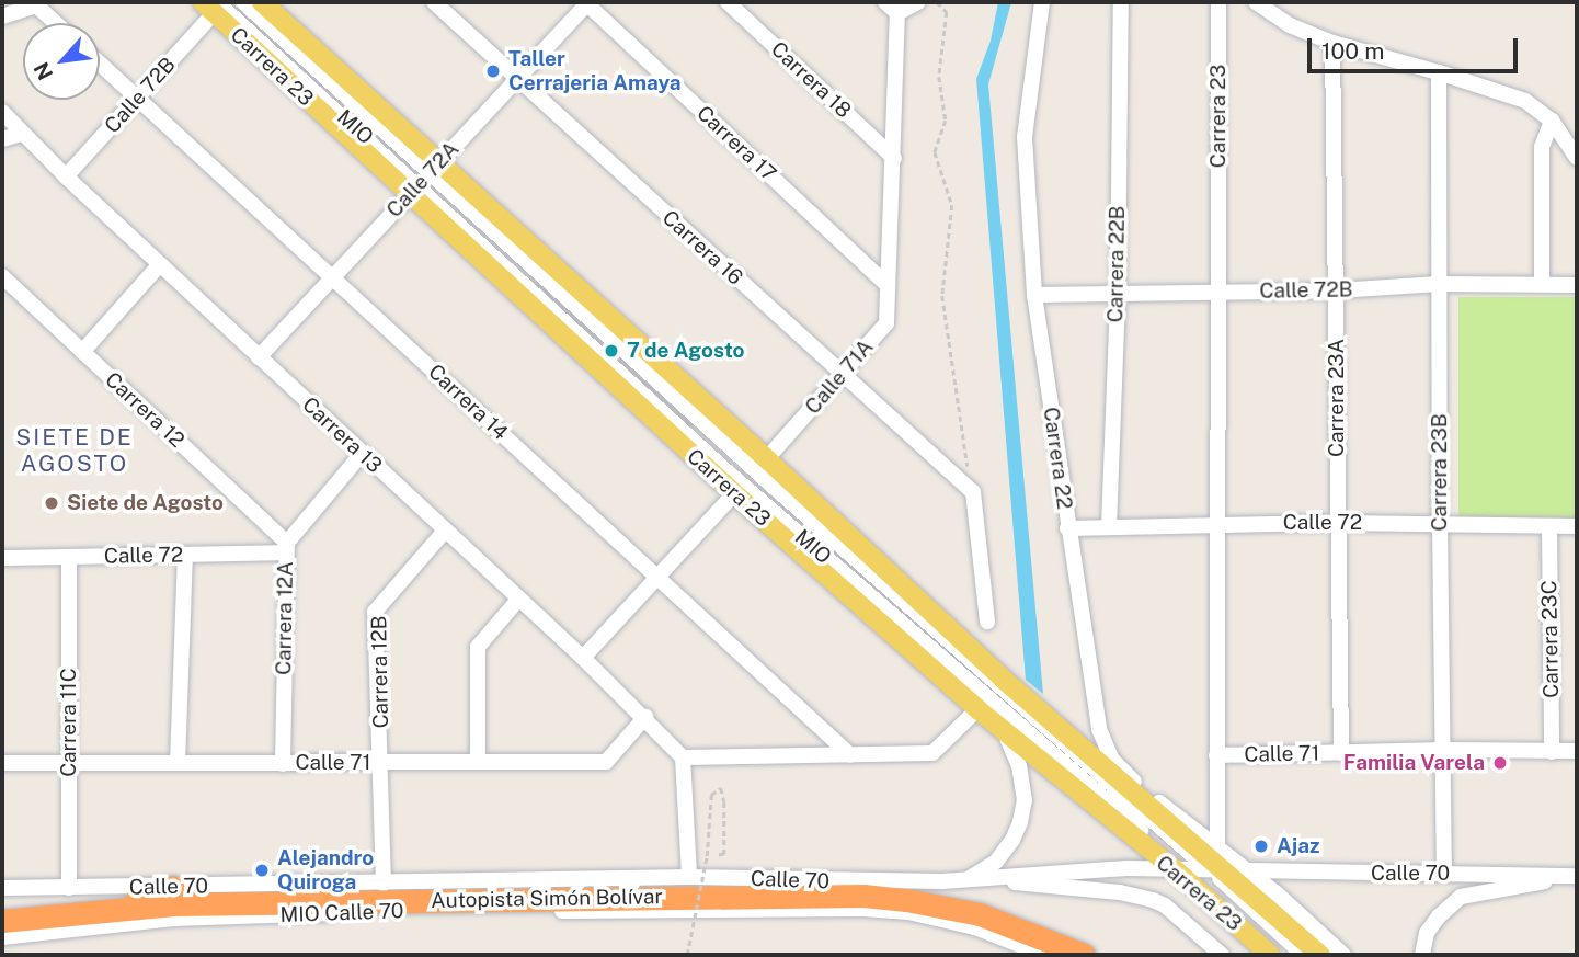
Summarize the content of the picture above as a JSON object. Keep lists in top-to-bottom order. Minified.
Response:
{"streets":{"highway":["Autopista Simón Bolívar"],"main road":["Carrera 23"],"street":["Carrera 18","Calle 72B","MIO","Carrera 17","Calle 72A","Carrera 16","Carrera 22B","Calle 71A","Carrera 23A","Carrera 14","Carrera 12","Carrera 13","Carrera 22","Carrera 23B","Calle 72","Carrera 12A","Carrera 23C","Carrera 12B","Carrera 11C","Calle 71","Calle 70","MIO Calle 70"]},"crossings":[["Carrera 23","Calle 72B"],["Carrera 23","MIO"],["Carrera 23","Calle 72A"],["Carrera 23","Calle 71A"],["Carrera 23","Carrera 22"],["Carrera 23","Calle 72"],["Carrera 23","Calle 71"],["Carrera 23","Calle 70"],["Carrera 18","Calle 71A"],["Calle 72B","Carrera 22B"],["Calle 72B","Carrera 23A"],["Calle 72B","Carrera 14"],["Calle 72B","Carrera 13"],["Calle 72B","Carrera 22"],["Calle 72B","Carrera 23B"],["MIO","Calle 72A"],["MIO","Calle 71A"],["MIO","Calle 70"],["Carrera 17","Calle 72A"],["Carrera 17","Calle 71A"],["Calle 72A","Carrera 16"],["Calle 72A","Carrera 14"],["Calle 72A","Carrera 13"],["Carrera 16","Calle 71A"],["Carrera 22B","Calle 72"],["Calle 71A","Carrera 14"],["Calle 71A","Carrera 13"],["Carrera 23A","Calle 72"],["Carrera 23A","Calle 71"],["Carrera 12","Calle 72"],["Carrera 12","Carrera 12A"],["Carrera 13","Carrera 12A"],["Carrera 13","Carrera 12B"],["Carrera 13","Calle 71"],["Carrera 22","Calle 72"],["Carrera 22","Calle 70"],["Carrera 23B","Calle 72"],["Carrera 23B","Calle 71"],["Carrera 23B","Calle 70"],["Calle 72","Carrera 12A"],["Calle 72","Carrera 23C"],["Calle 72","Carrera 11C"],["Carrera 12A","Calle 71"],["Carrera 23C","Calle 71"],["Carrera 12B","Calle 71"],["Carrera 12B","Calle 70"],["Carrera 11C","Calle 71"],["Carrera 11C","Calle 70"],["Autopista Simón Bolívar","MIO Calle 70"]],"districts":["SIETE DE AGOSTO"],"places":["Taller Cerrajeria Amaya","7 de Agosto","Siete de Agosto","Familia Varela","Ajaz","Alejandro Quiroga"],"scale_bar":"100 m","north":"bottom left"}
